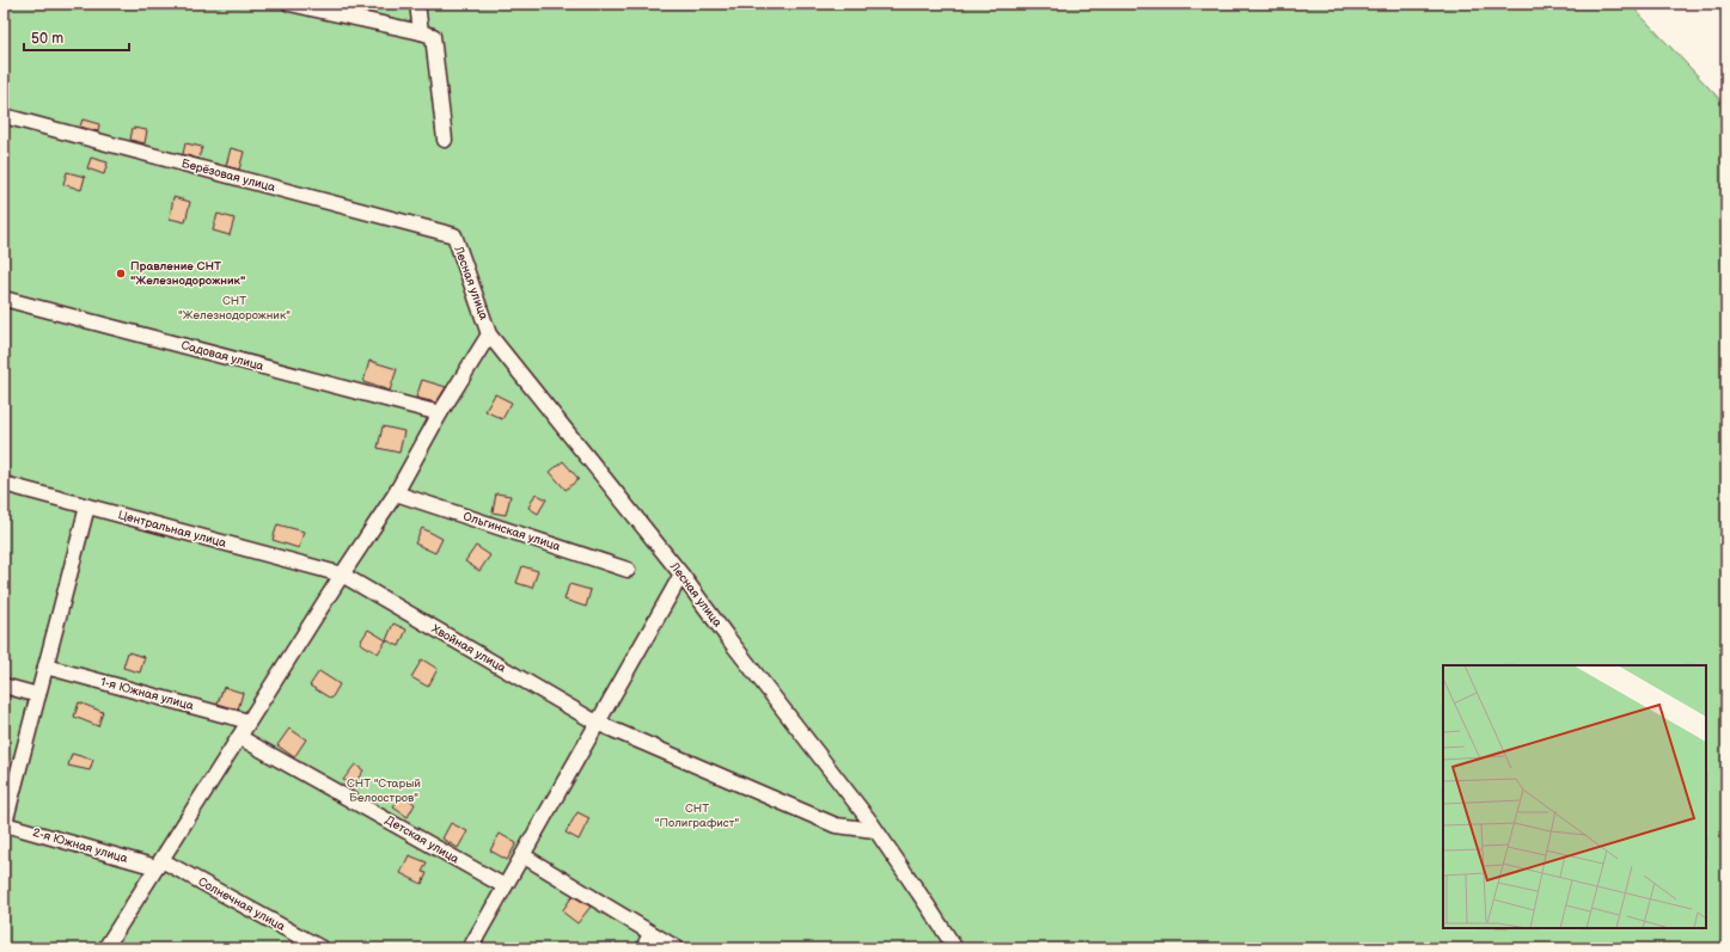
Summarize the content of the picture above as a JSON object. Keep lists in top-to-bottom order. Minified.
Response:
{"streets":{"street":["Берёзовая улица","Лесная улица","Садовая улица","Центральная улица","Ольгинская улица","Хвойная улица","1-я Южная улица","Детская улица","2-я Южная улица","Солнечная улица"]},"crossings":[["Берёзовая улица","Лесная улица"],["Лесная улица","Хвойная улица"],["Центральная улица","Хвойная улица"],["2-я Южная улица","Солнечная улица"]],"parks":["СНТ \"Железнодорожник\"","СНТ \"Старый Белоостров\"","СНТ \"Полиграфист\""],"places":["Правление СНТ \"Железнодорожник\""],"scale_bar":"50 m"}
